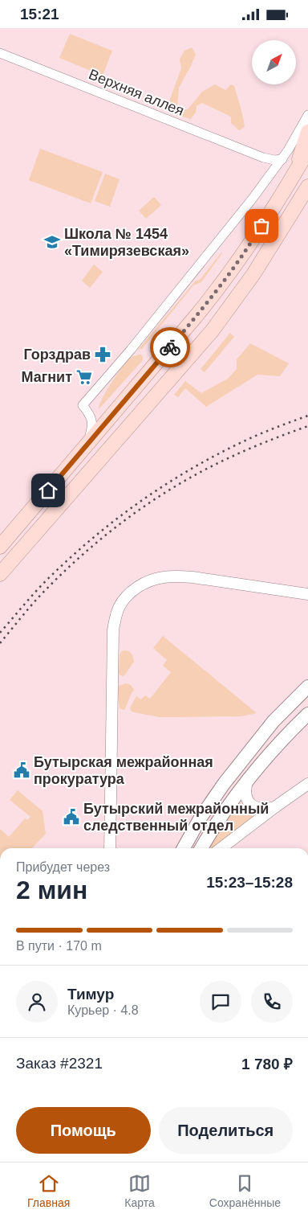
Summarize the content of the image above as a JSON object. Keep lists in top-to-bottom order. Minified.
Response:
{"streets":{"street":["Верхняя аллея"]},"places":{"school or university":["Школа № 1454 «Тимирязевская»"],"pharmacy":["Горздрав"],"supermarket":["Магнит"],"public building":["Бутырская межрайонная прокуратура","Бутырский межрайонный следственный отдел"]},"north":"top right","page":{"status":"15:21","heading":["2 мин","Прибудет через","15:23–15:28"],"panel":["Тимур","Курьер · 4.8","Заказ #2321","1 780 ₽"],"bar":"В пути · 170 m","buttons":["Помощь","Поделиться"],"tabs":["Главная","Карта","Сохранённые"]}}
